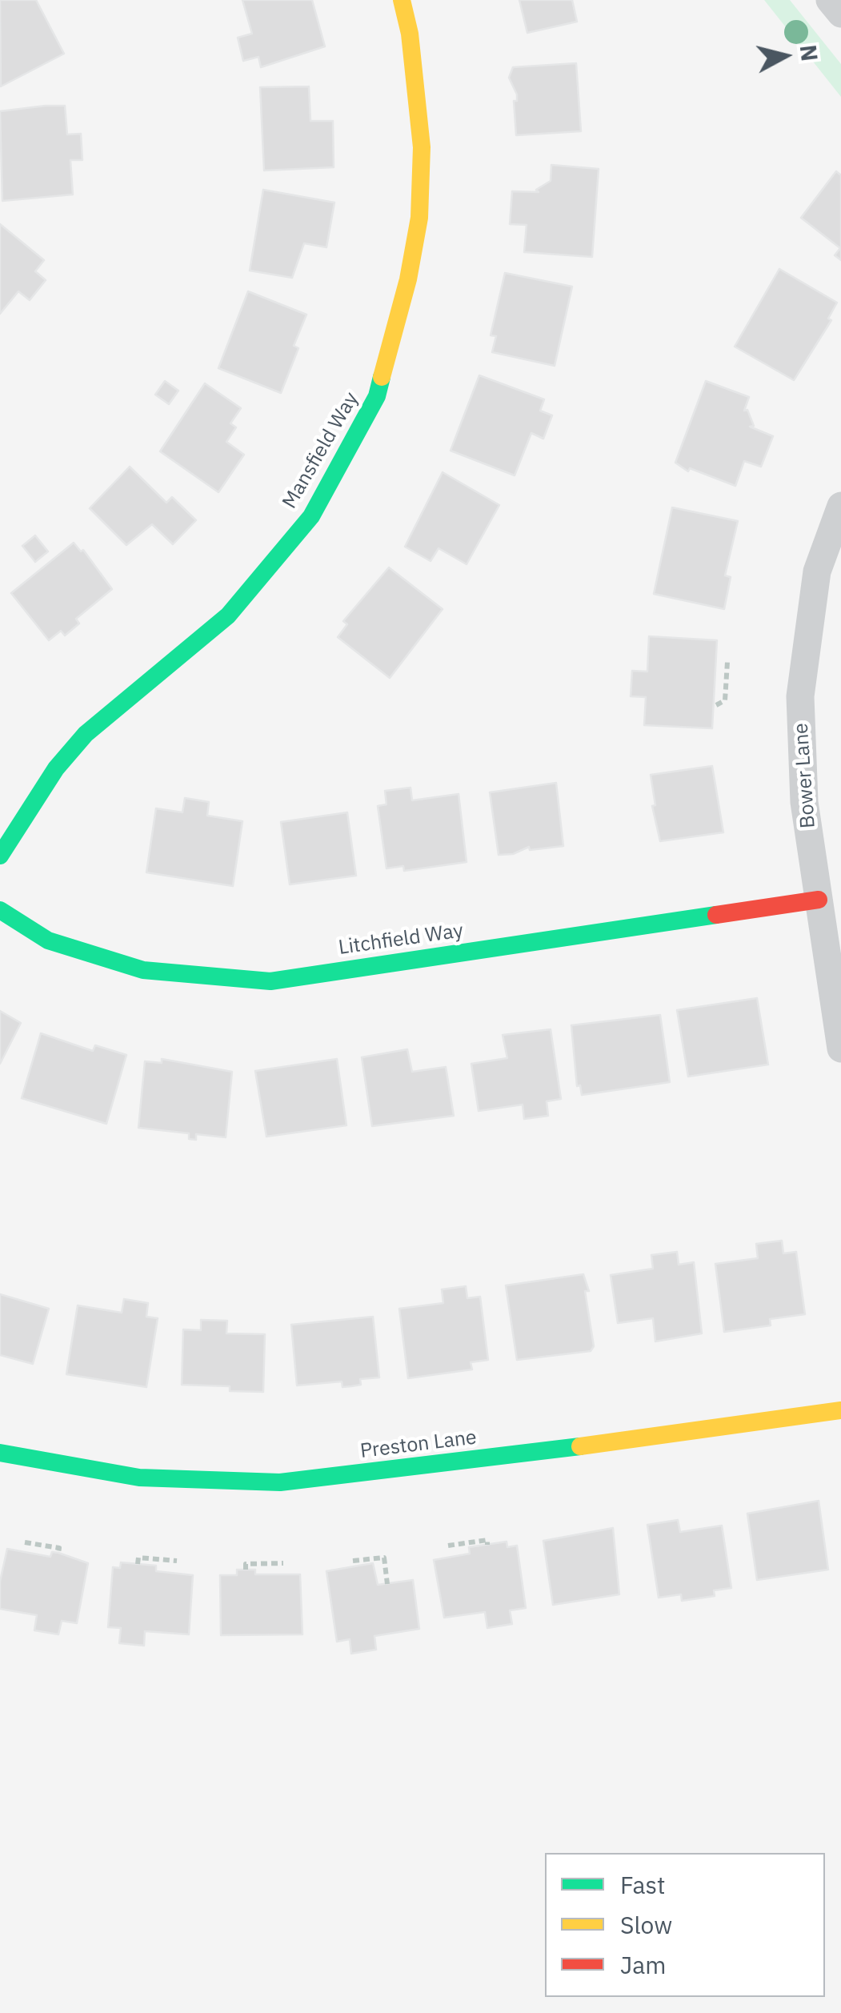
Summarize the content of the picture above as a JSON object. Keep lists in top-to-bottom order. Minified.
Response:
{"streets":{"street":["Mansfield Way","Bower Lane","Litchfield Way","Preston Lane"]},"crossings":[["Bower Lane","Litchfield Way"]],"legend":["Fast","Slow","Jam"],"north":"right"}
